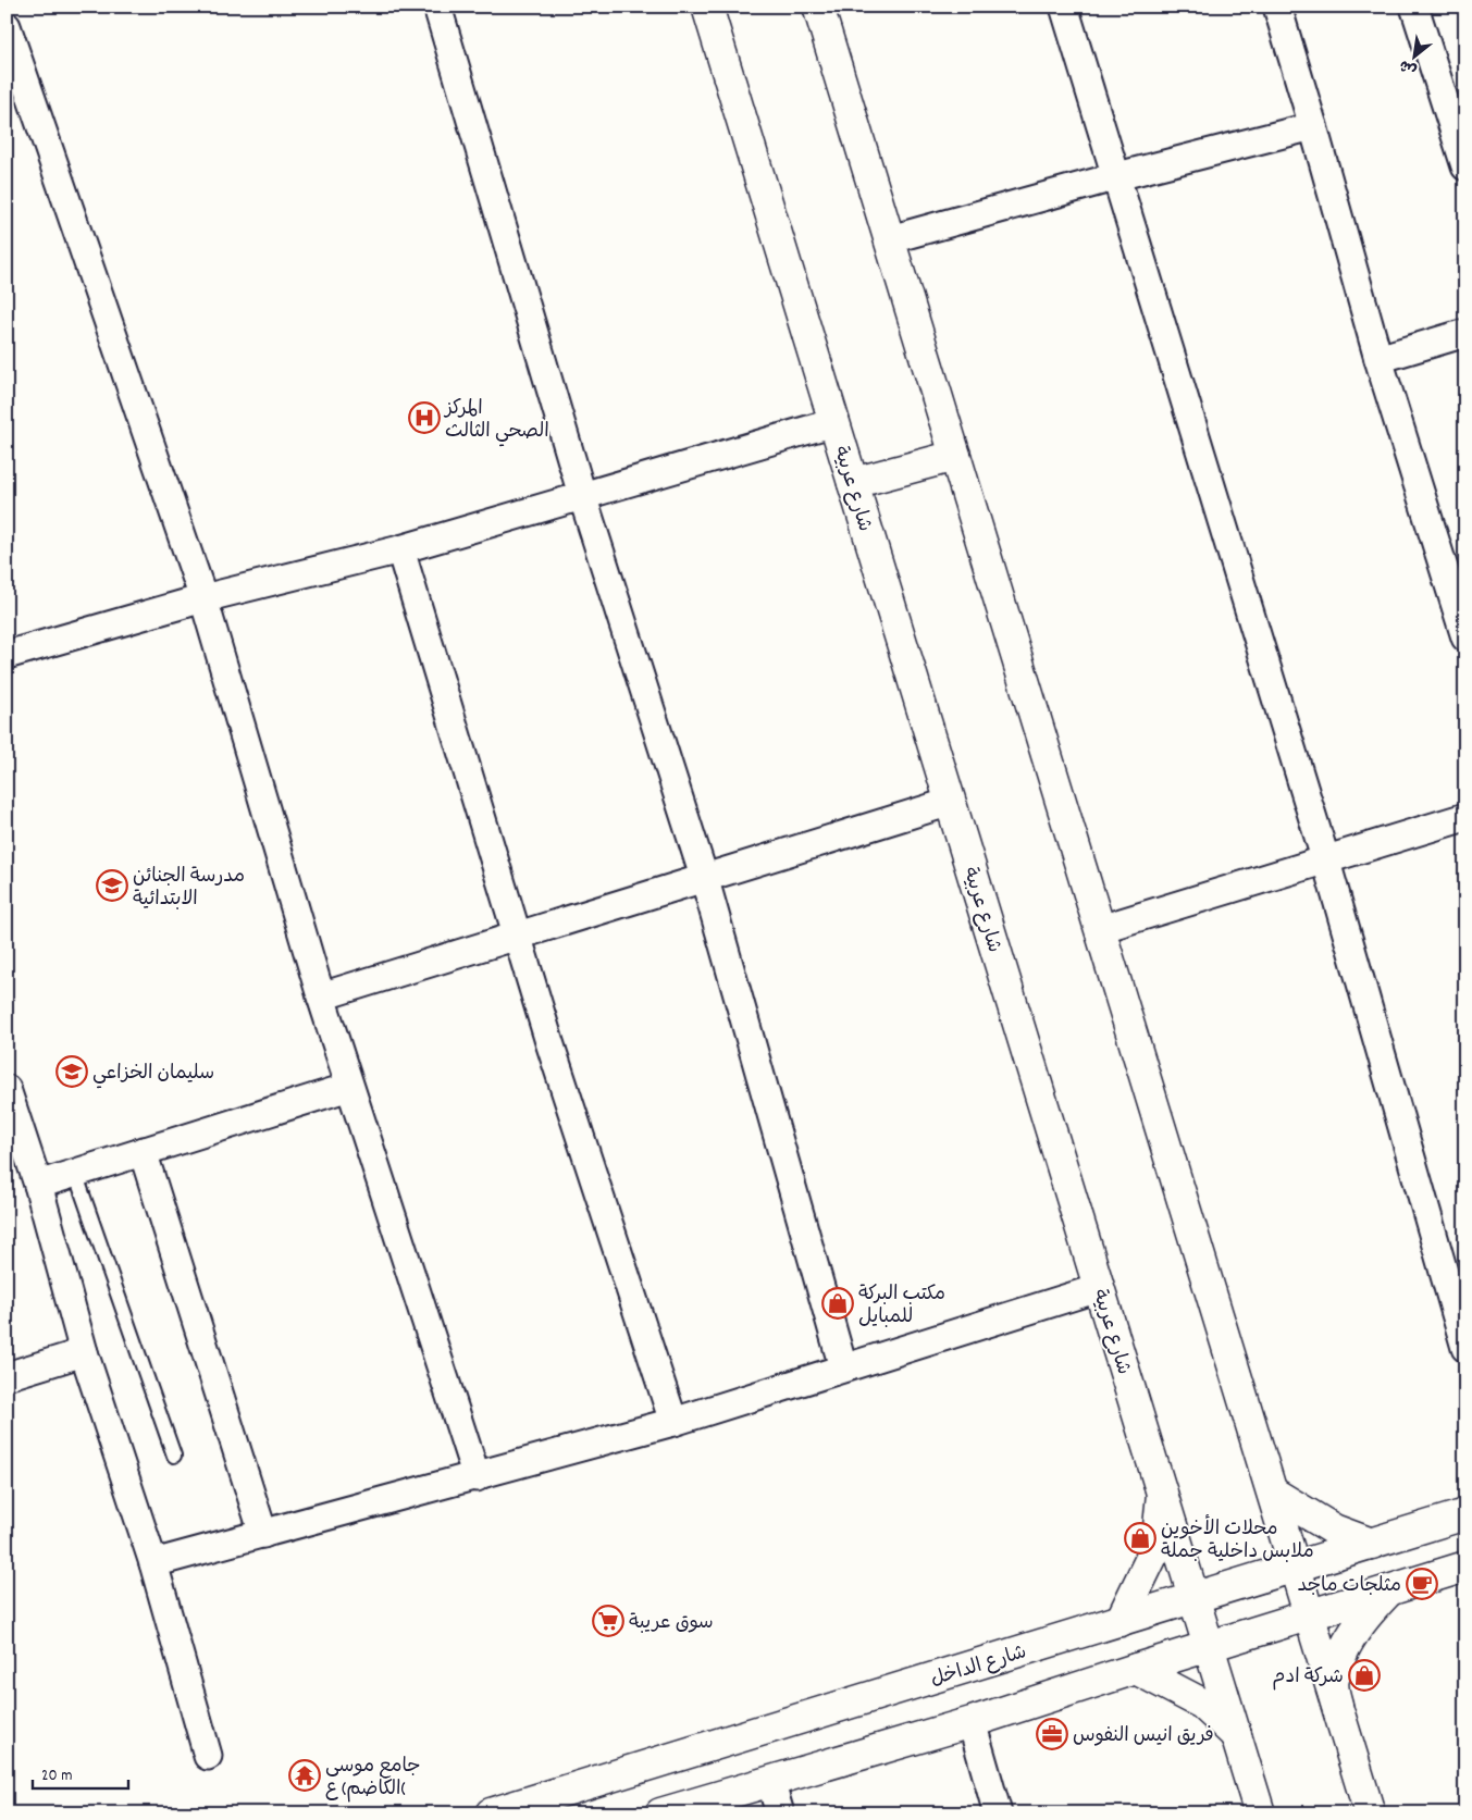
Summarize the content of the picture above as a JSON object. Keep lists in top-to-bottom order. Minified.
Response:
{"streets":{"main road":["شارع عربية","شارع الداخل"]},"crossings":[["شارع عربية","شارع الداخل"]],"places":{"hospital":["المركز الصحي الثالث"],"school or university":["مدرسة الجنائن الابتدائية","سليمان الخزاعي"],"shop":["مكتب البركة للمبايل","محلات الأخوين ملابس داخلية جملة","شركة ادم"],"cafe":["مثلجات ماجد"],"supermarket":["سوق عريبة"],"office":["فريق انيس النفوس"],"temple":["جامع موسى الكاضم) ع("]},"scale_bar":"20 m","north":"bottom left"}
